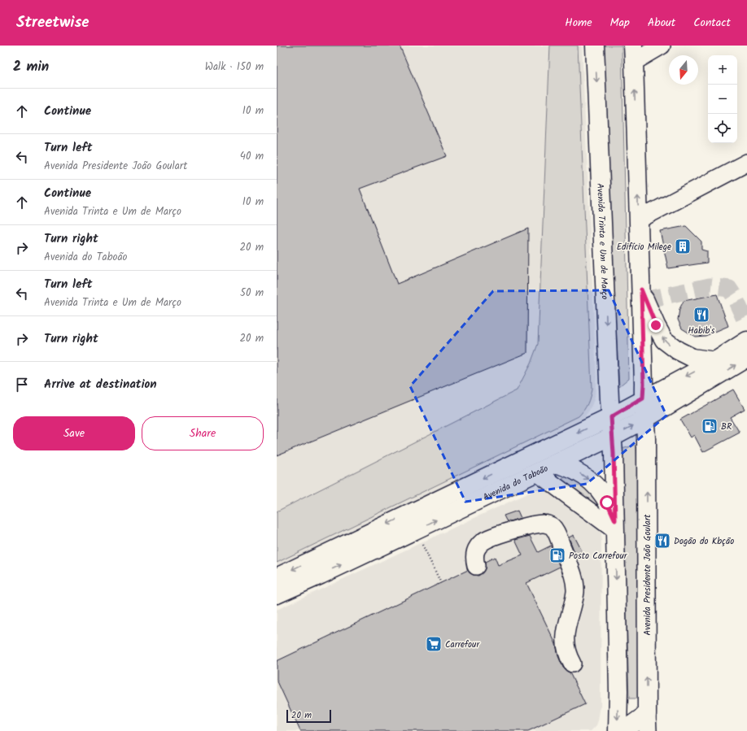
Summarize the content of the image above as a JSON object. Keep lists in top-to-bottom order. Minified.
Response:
{"streets":{"main road":["Avenida Trinta e Um de Março","Avenida do Taboão","Avenida Presidente João Goulart"]},"crossings":[["Avenida Trinta e Um de Março","Avenida do Taboão"],["Avenida do Taboão","Avenida Presidente João Goulart"]],"places":{"building":["Edifício Milege"],"restaurant":["Habib's","Dogão do Kbção"],"fuel station":["BR","Posto Carrefour"],"supermarket":["Carrefour"]},"scale_bar":"20 m","north":"bottom","page":{"header":"Streetwise","nav":["Home","Map","About","Contact"],"heading":["2 min","Walk · 150 m"],"map_buttons":["+","−"],"list":[["Continue","10 m"],["Turn left","Avenida Presidente João Goulart","40 m"],["Continue","Avenida Trinta e Um de Março","10 m"],["Turn right","Avenida do Taboão","20 m"],["Turn left","Avenida Trinta e Um de Março","50 m"],["Turn right","20 m"],"Arrive at destination"],"buttons":["Save","Share"],"scale":"20 m"}}
